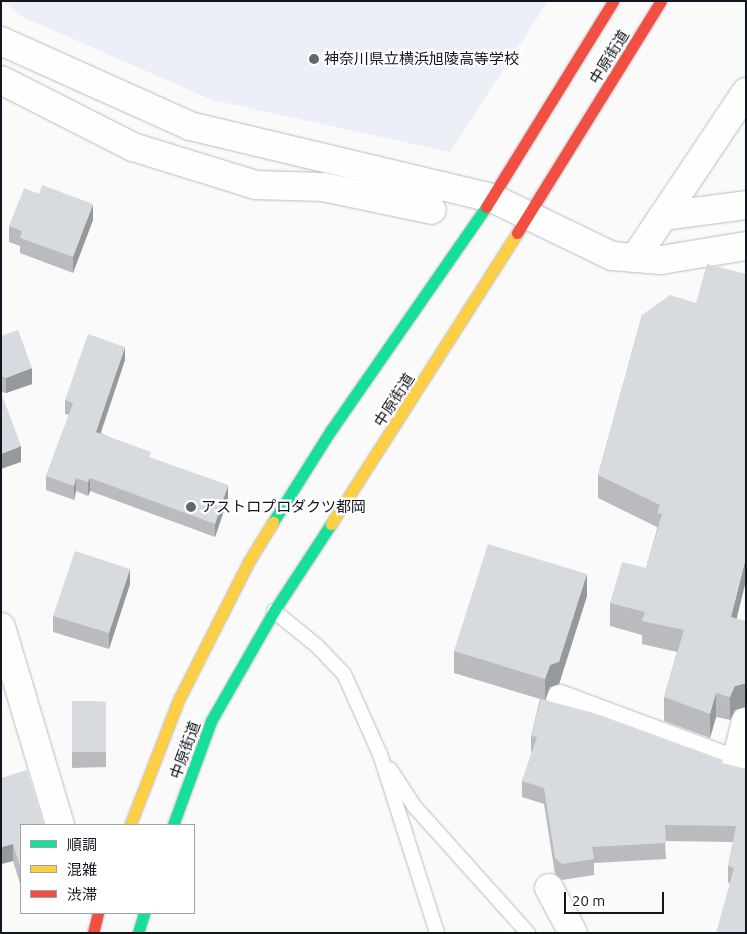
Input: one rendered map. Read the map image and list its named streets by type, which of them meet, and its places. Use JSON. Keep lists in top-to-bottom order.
{
  "streets": {
    "main road": ["中原街道"]
  },
  "places": ["神奈川県立横浜旭陵高等学校", "アストロプロダクツ都岡"],
  "legend": ["順調", "混雑", "渋滞"],
  "scale_bar": "20 m"
}
